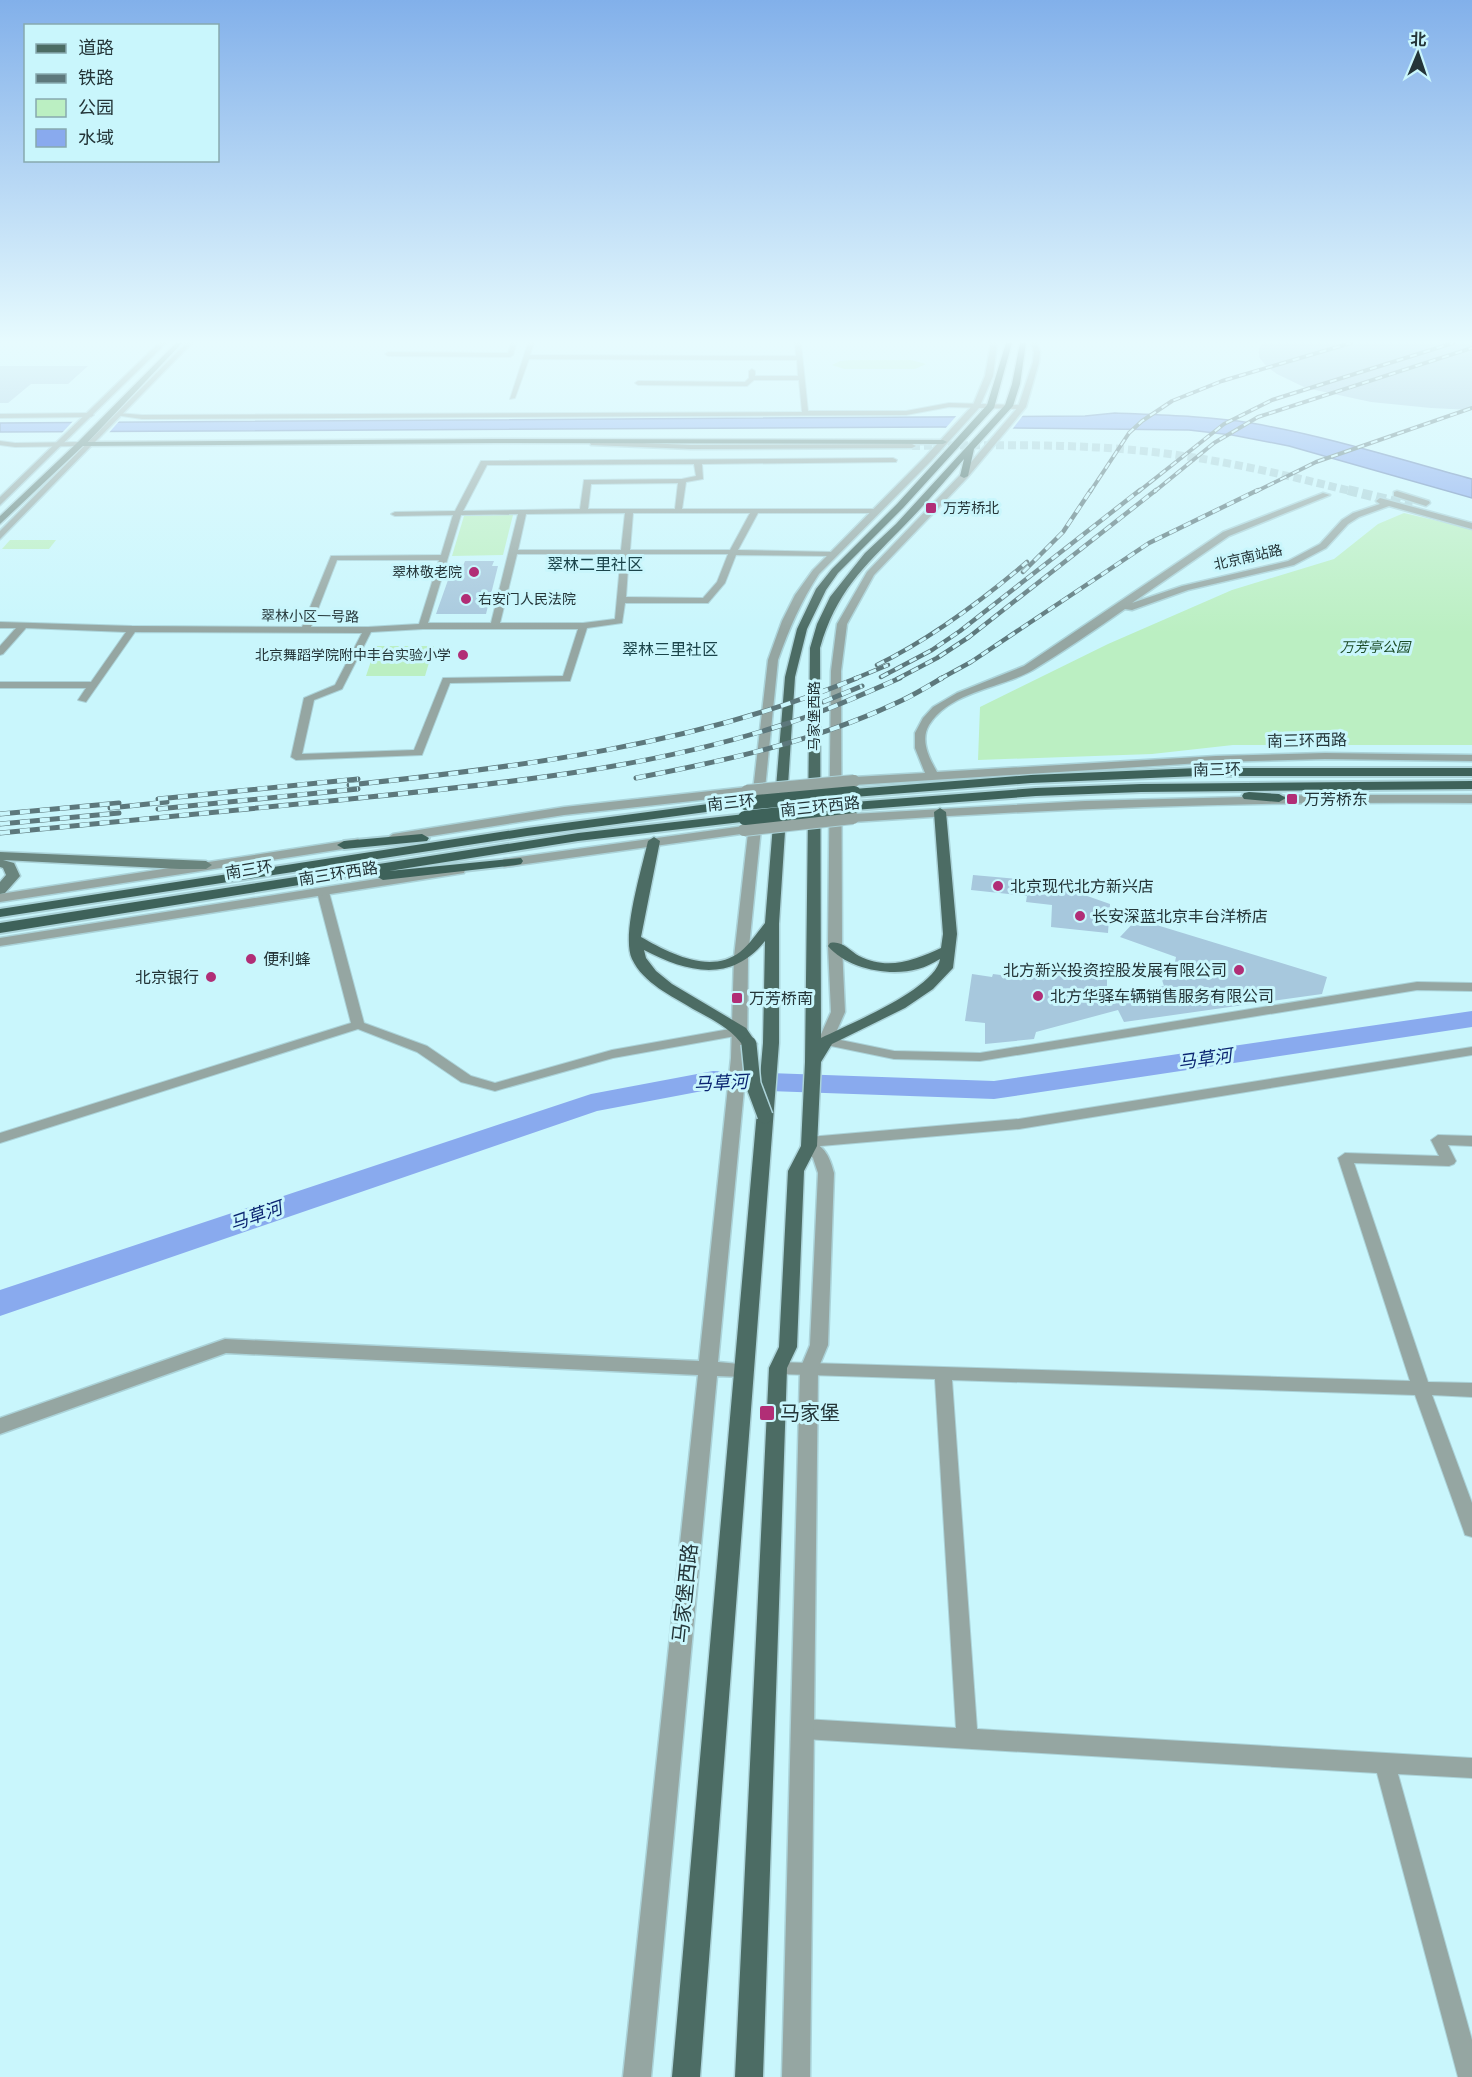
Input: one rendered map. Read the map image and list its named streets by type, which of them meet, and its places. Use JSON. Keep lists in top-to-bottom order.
{
  "streets": {
    "highway": ["南三环"],
    "main road": ["马家堡西路"],
    "street": ["北京南站路", "翠林小区一号路", "南三环西路"]
  },
  "crossings": [
    ["北京南站路", "南三环西路"],
    ["南三环西路", "南三环"]
  ],
  "districts": ["翠林二里社区", "翠林三里社区"],
  "water": ["马草河"],
  "parks": ["万芳亭公园"],
  "places": {
    "transit": [
      "万芳桥北",
      "万芳桥东",
      "万芳桥南",
      "马家堡"
    ],
    "other": [
      "翠林敬老院",
      "右安门人民法院",
      "北京舞蹈学院附中丰台实验小学",
      "北京现代北方新兴店",
      "长安深蓝北京丰台洋桥店",
      "便利蜂",
      "北方新兴投资控股发展有限公司",
      "北京银行",
      "北方华驿车辆销售服务有限公司"
    ]
  },
  "legend": [
    "道路",
    "铁路",
    "公园",
    "水域"
  ],
  "north": "top"
}
